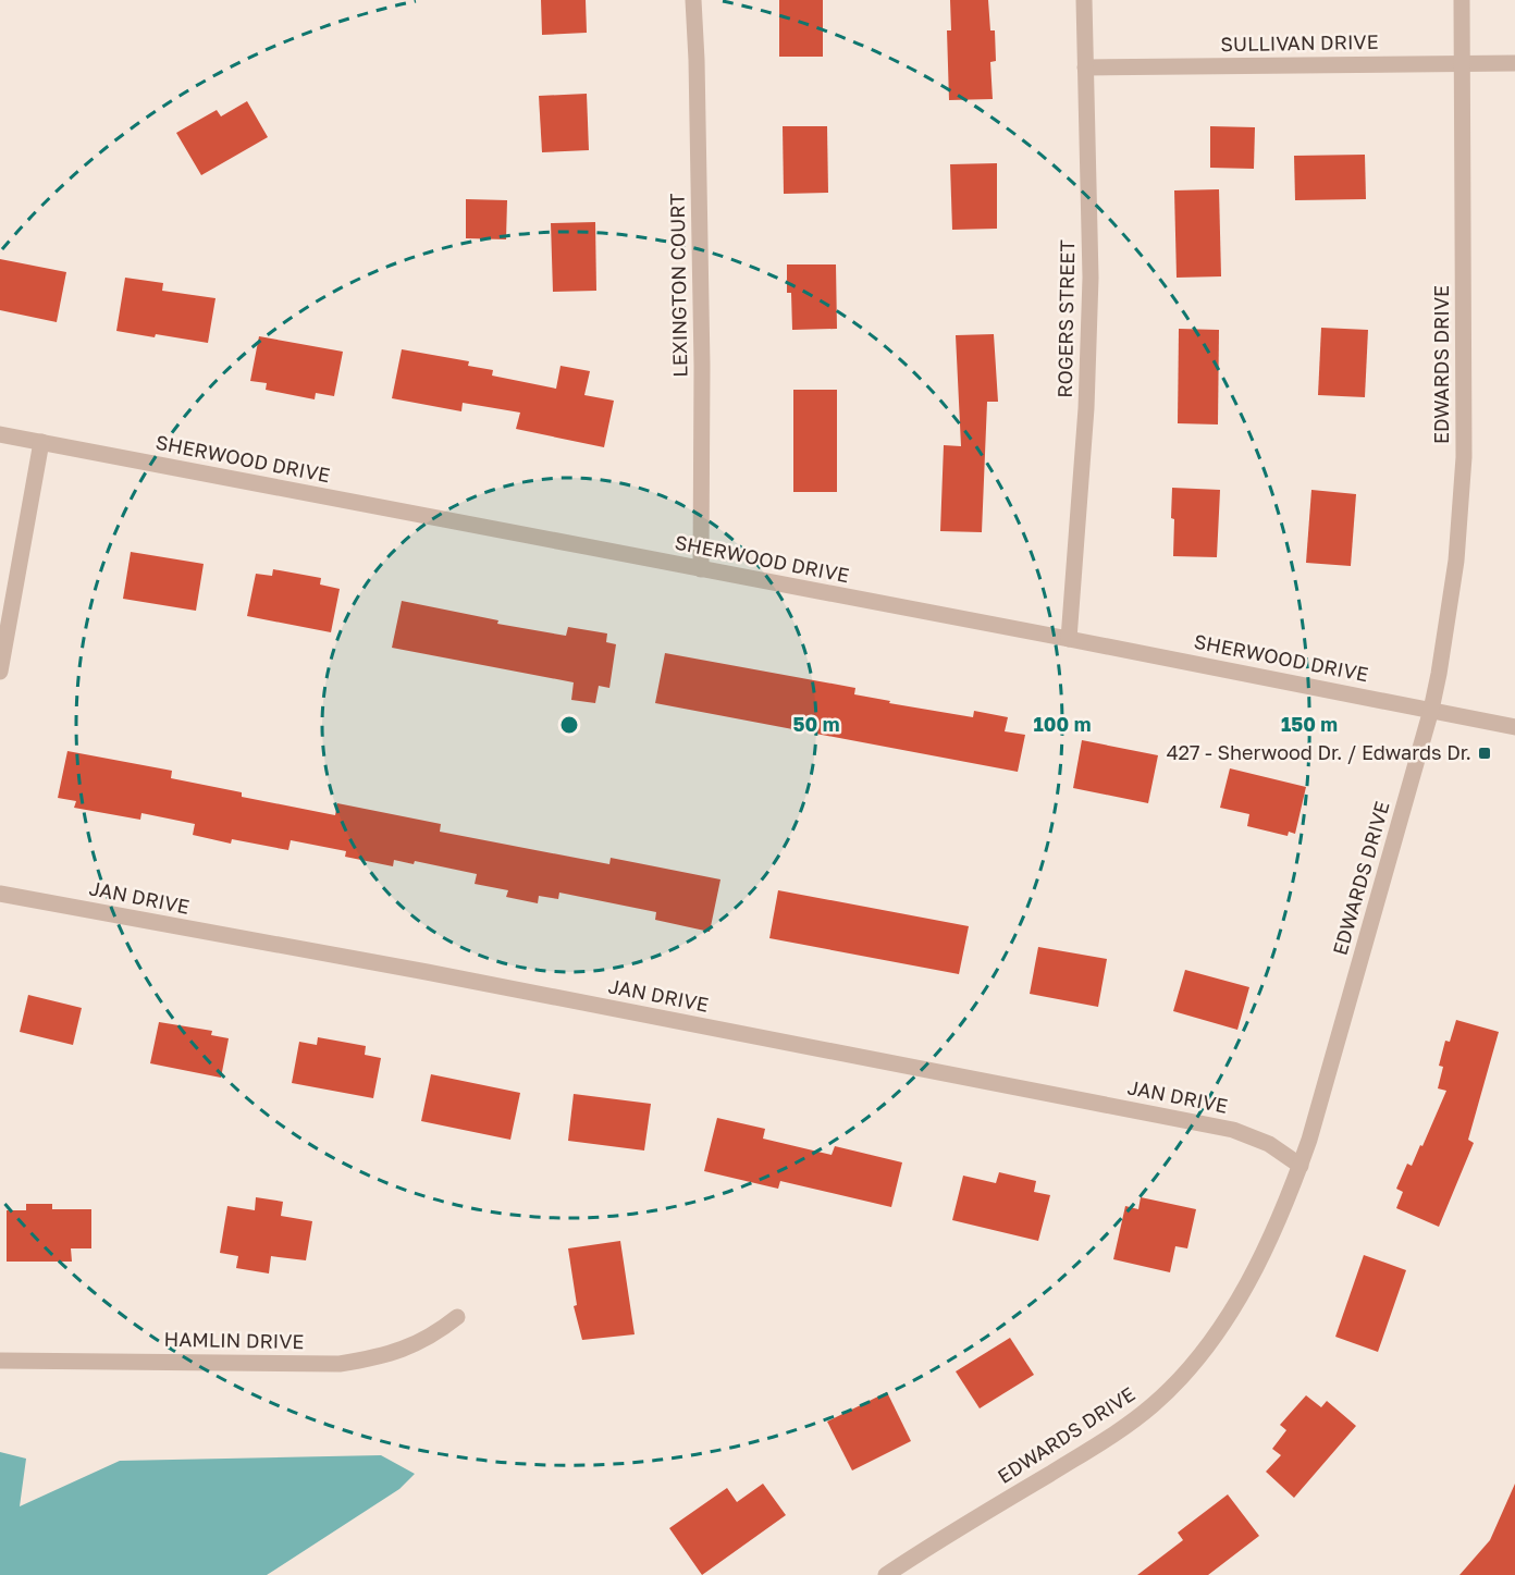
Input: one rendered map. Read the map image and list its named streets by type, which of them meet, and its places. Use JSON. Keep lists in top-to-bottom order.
{
  "streets": {
    "street": [
      "SULLIVAN DRIVE",
      "LEXINGTON COURT",
      "ROGERS STREET",
      "EDWARDS DRIVE",
      "SHERWOOD DRIVE",
      "JAN DRIVE",
      "HAMLIN DRIVE"
    ]
  },
  "crossings": [
    ["SULLIVAN DRIVE", "ROGERS STREET"],
    ["SULLIVAN DRIVE", "EDWARDS DRIVE"],
    ["LEXINGTON COURT", "SHERWOOD DRIVE"],
    ["ROGERS STREET", "SHERWOOD DRIVE"],
    ["EDWARDS DRIVE", "SHERWOOD DRIVE"],
    ["EDWARDS DRIVE", "JAN DRIVE"]
  ],
  "places": {
    "transit": ["427 - Sherwood Dr. / Edwards Dr."]
  },
  "rings": ["50 m", "100 m", "150 m"]
}
